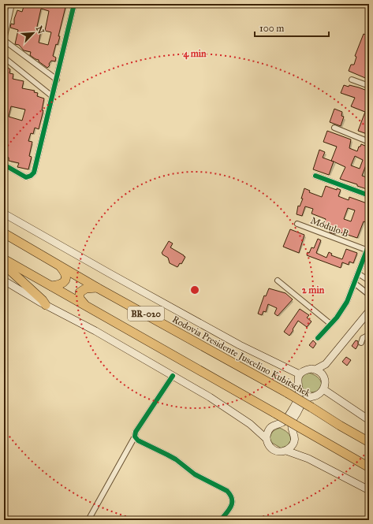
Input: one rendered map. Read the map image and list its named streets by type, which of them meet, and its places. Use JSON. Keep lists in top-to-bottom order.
{
  "streets": {
    "highway": ["BR-020", "Rodovia Presidente Juscelino Kubitschek"],
    "street": ["Módulo B"]
  },
  "scale_bar": "100 m",
  "north": "top right",
  "rings": ["4 min", "2 min"]
}
